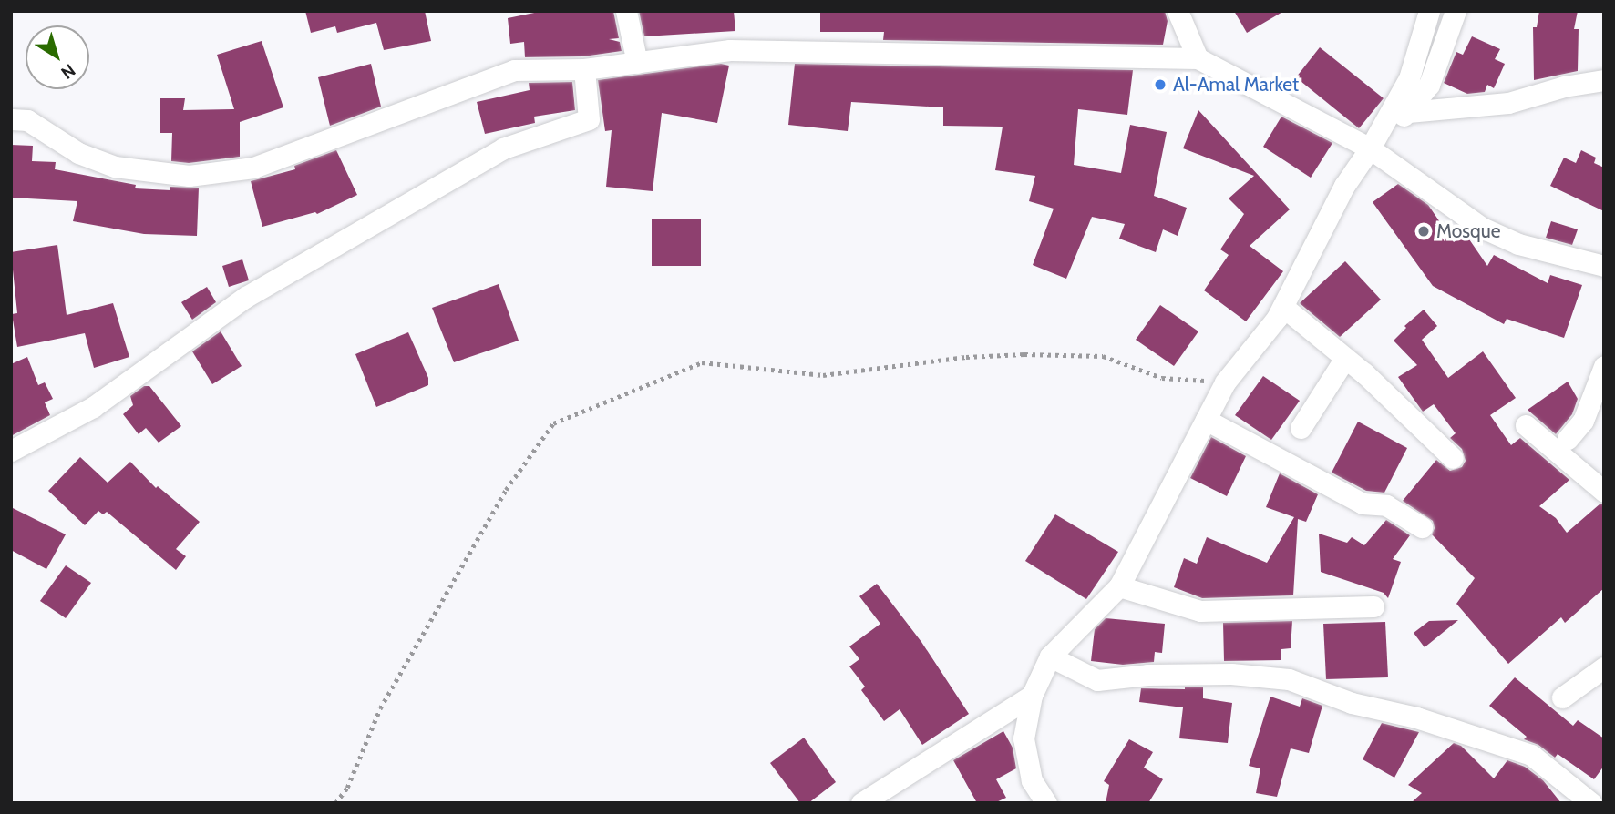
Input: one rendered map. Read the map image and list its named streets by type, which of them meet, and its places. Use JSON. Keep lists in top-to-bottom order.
{
  "places": ["Al-Amal Market", "Mosque"],
  "north": "bottom right"
}
